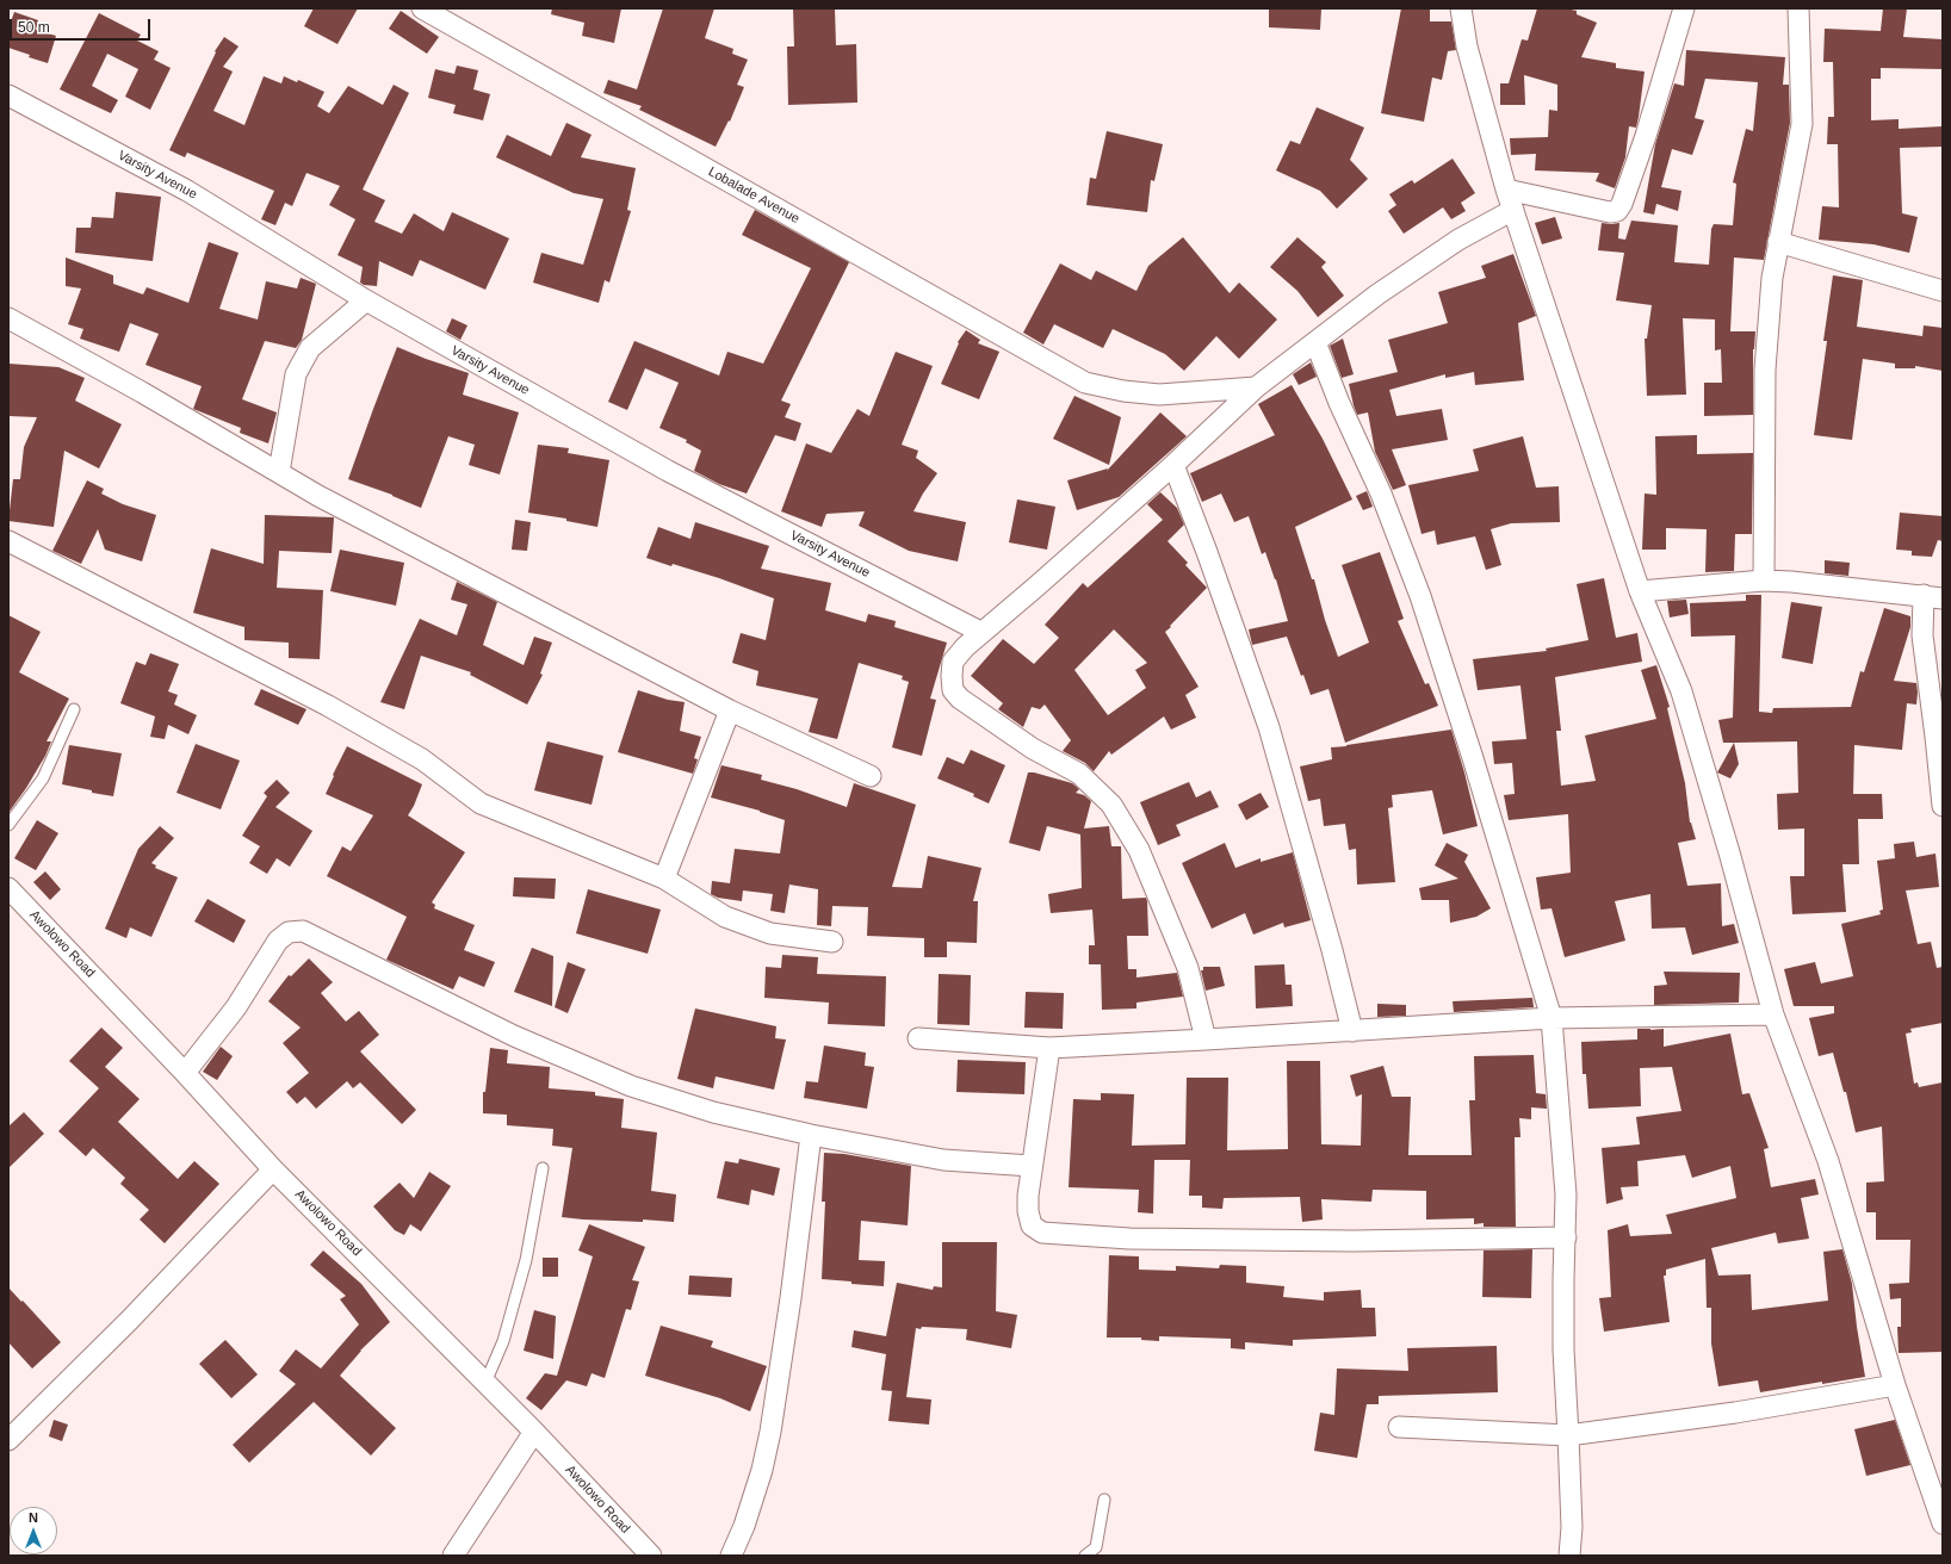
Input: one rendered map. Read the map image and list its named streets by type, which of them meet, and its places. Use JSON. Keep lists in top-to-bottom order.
{
  "streets": {
    "street": ["Varsity Avenue", "Lobalade Avenue", "Awolowo Road"]
  },
  "scale_bar": "50 m",
  "north": "top"
}
